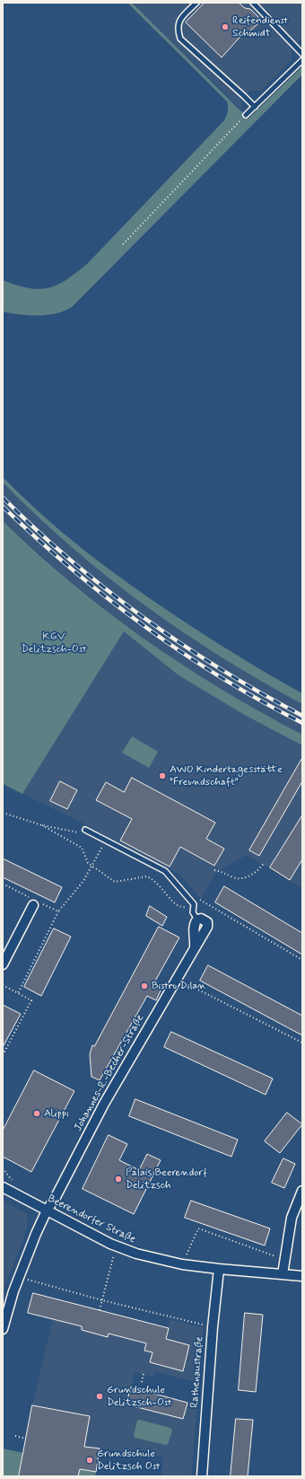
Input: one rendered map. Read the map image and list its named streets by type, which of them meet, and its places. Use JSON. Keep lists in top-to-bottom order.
{
  "streets": {
    "street": ["Johannes-R.-Becher-Straße", "Beerendorfer Straße", "Rathenaustraße"]
  },
  "crossings": [
    ["Johannes-R.-Becher-Straße", "Beerendorfer Straße"],
    ["Beerendorfer Straße", "Rathenaustraße"]
  ],
  "parks": ["KGV Delitzsch-Ost"],
  "places": [
    "Reifendienst Schmidt",
    "AWO Kindertagesstätte \"Freundschaft\"",
    "Bistro Dilan",
    "Alippi",
    "Palais Beerendorf Delitzsch",
    "Grundschule Delitzsch-Ost",
    "Grundschule Delitzsch Ost"
  ]
}
